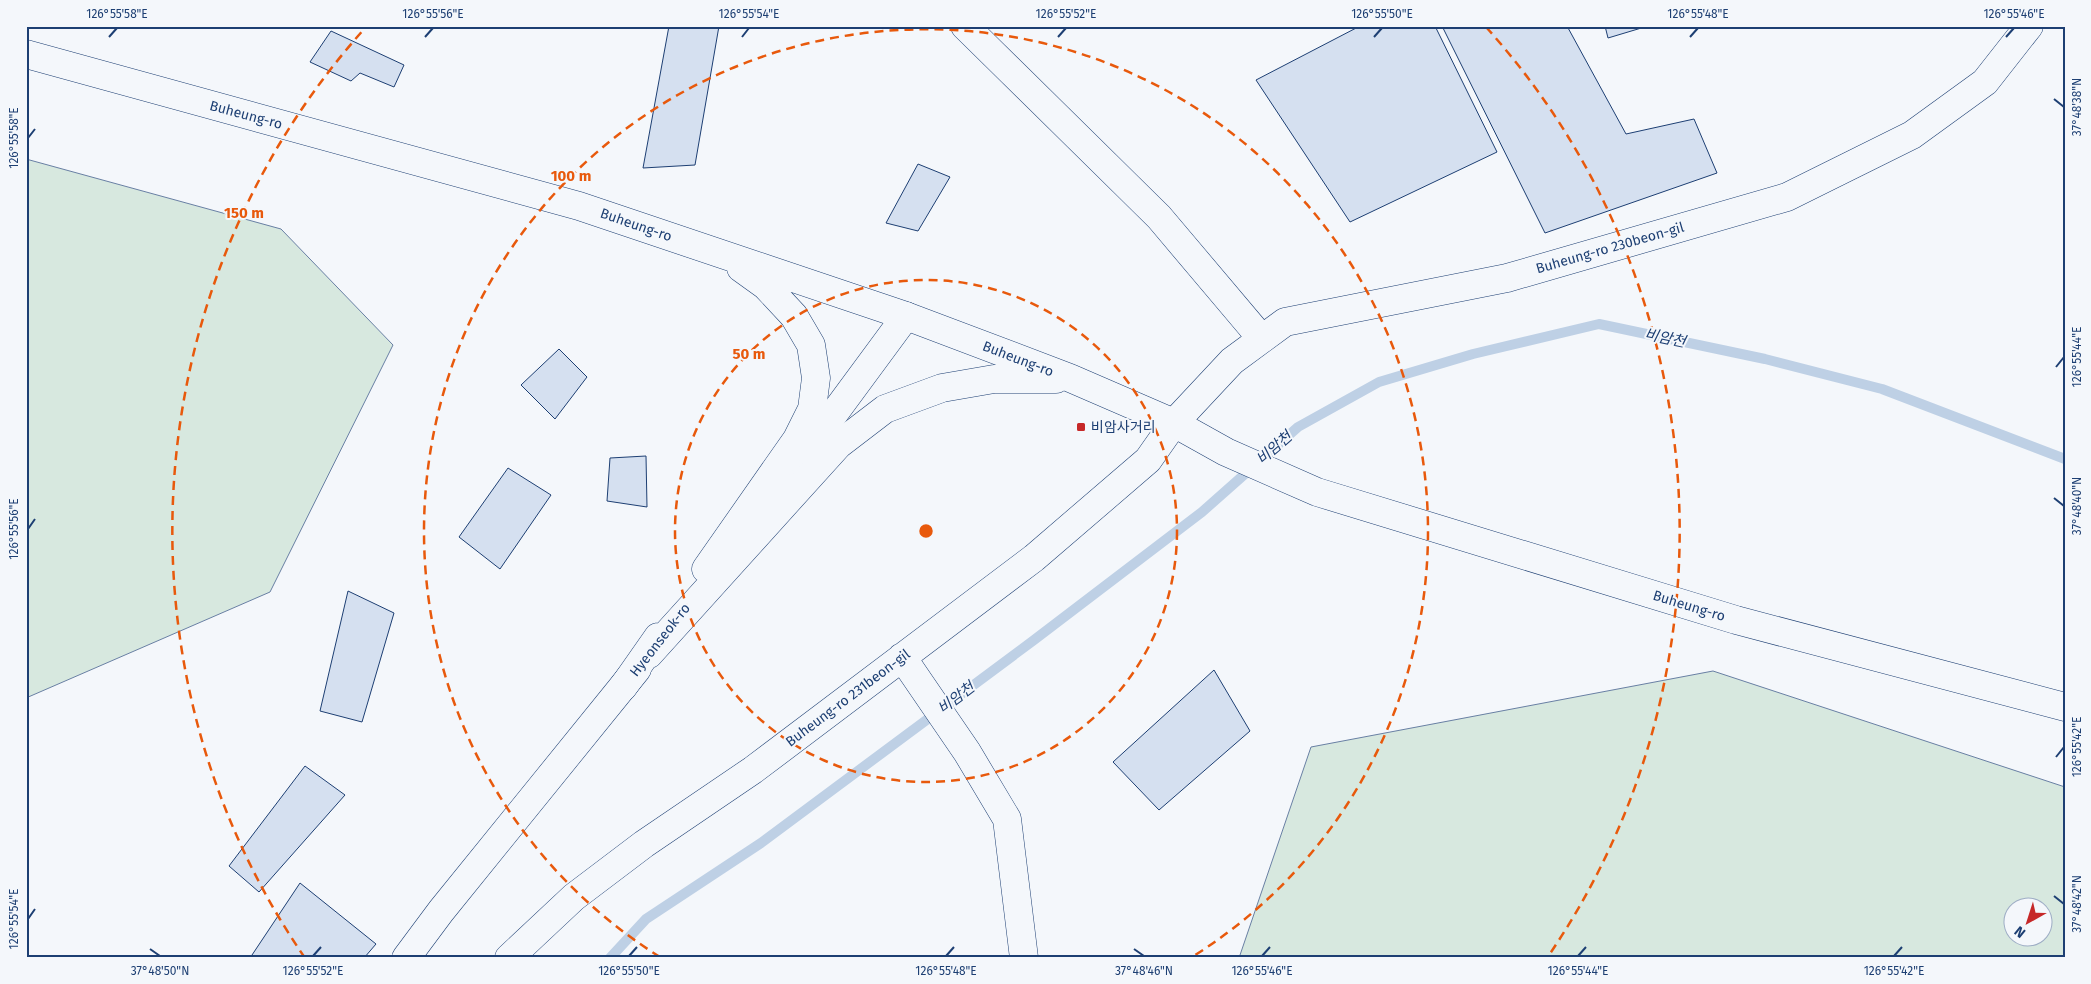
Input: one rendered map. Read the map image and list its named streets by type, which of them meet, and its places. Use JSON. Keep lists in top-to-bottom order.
{
  "streets": {
    "street": [
      "Buheung-ro",
      "Buheung-ro 230beon-gil",
      "Hyeonseok-ro",
      "Buheung-ro 231beon-gil"
    ]
  },
  "crossings": [
    ["Buheung-ro", "Buheung-ro 230beon-gil"],
    ["Buheung-ro", "Hyeonseok-ro"],
    ["Buheung-ro", "Buheung-ro 231beon-gil"],
    ["Buheung-ro 230beon-gil", "Buheung-ro 231beon-gil"]
  ],
  "water": ["비암천"],
  "places": {
    "transit": ["비암사거리"]
  },
  "north": "bottom left",
  "coordinates": [
    "126°55'58\"E",
    "126°55'56\"E",
    "126°55'54\"E",
    "126°55'52\"E",
    "126°55'50\"E",
    "126°55'48\"E",
    "126°55'46\"E",
    "37°48'38\"N",
    "126°55'44\"E",
    "37°48'40\"N",
    "126°55'42\"E",
    "37°48'42\"N",
    "37°48'50\"N",
    "37°48'46\"N"
  ],
  "rings": ["100 m", "150 m", "50 m"]
}
